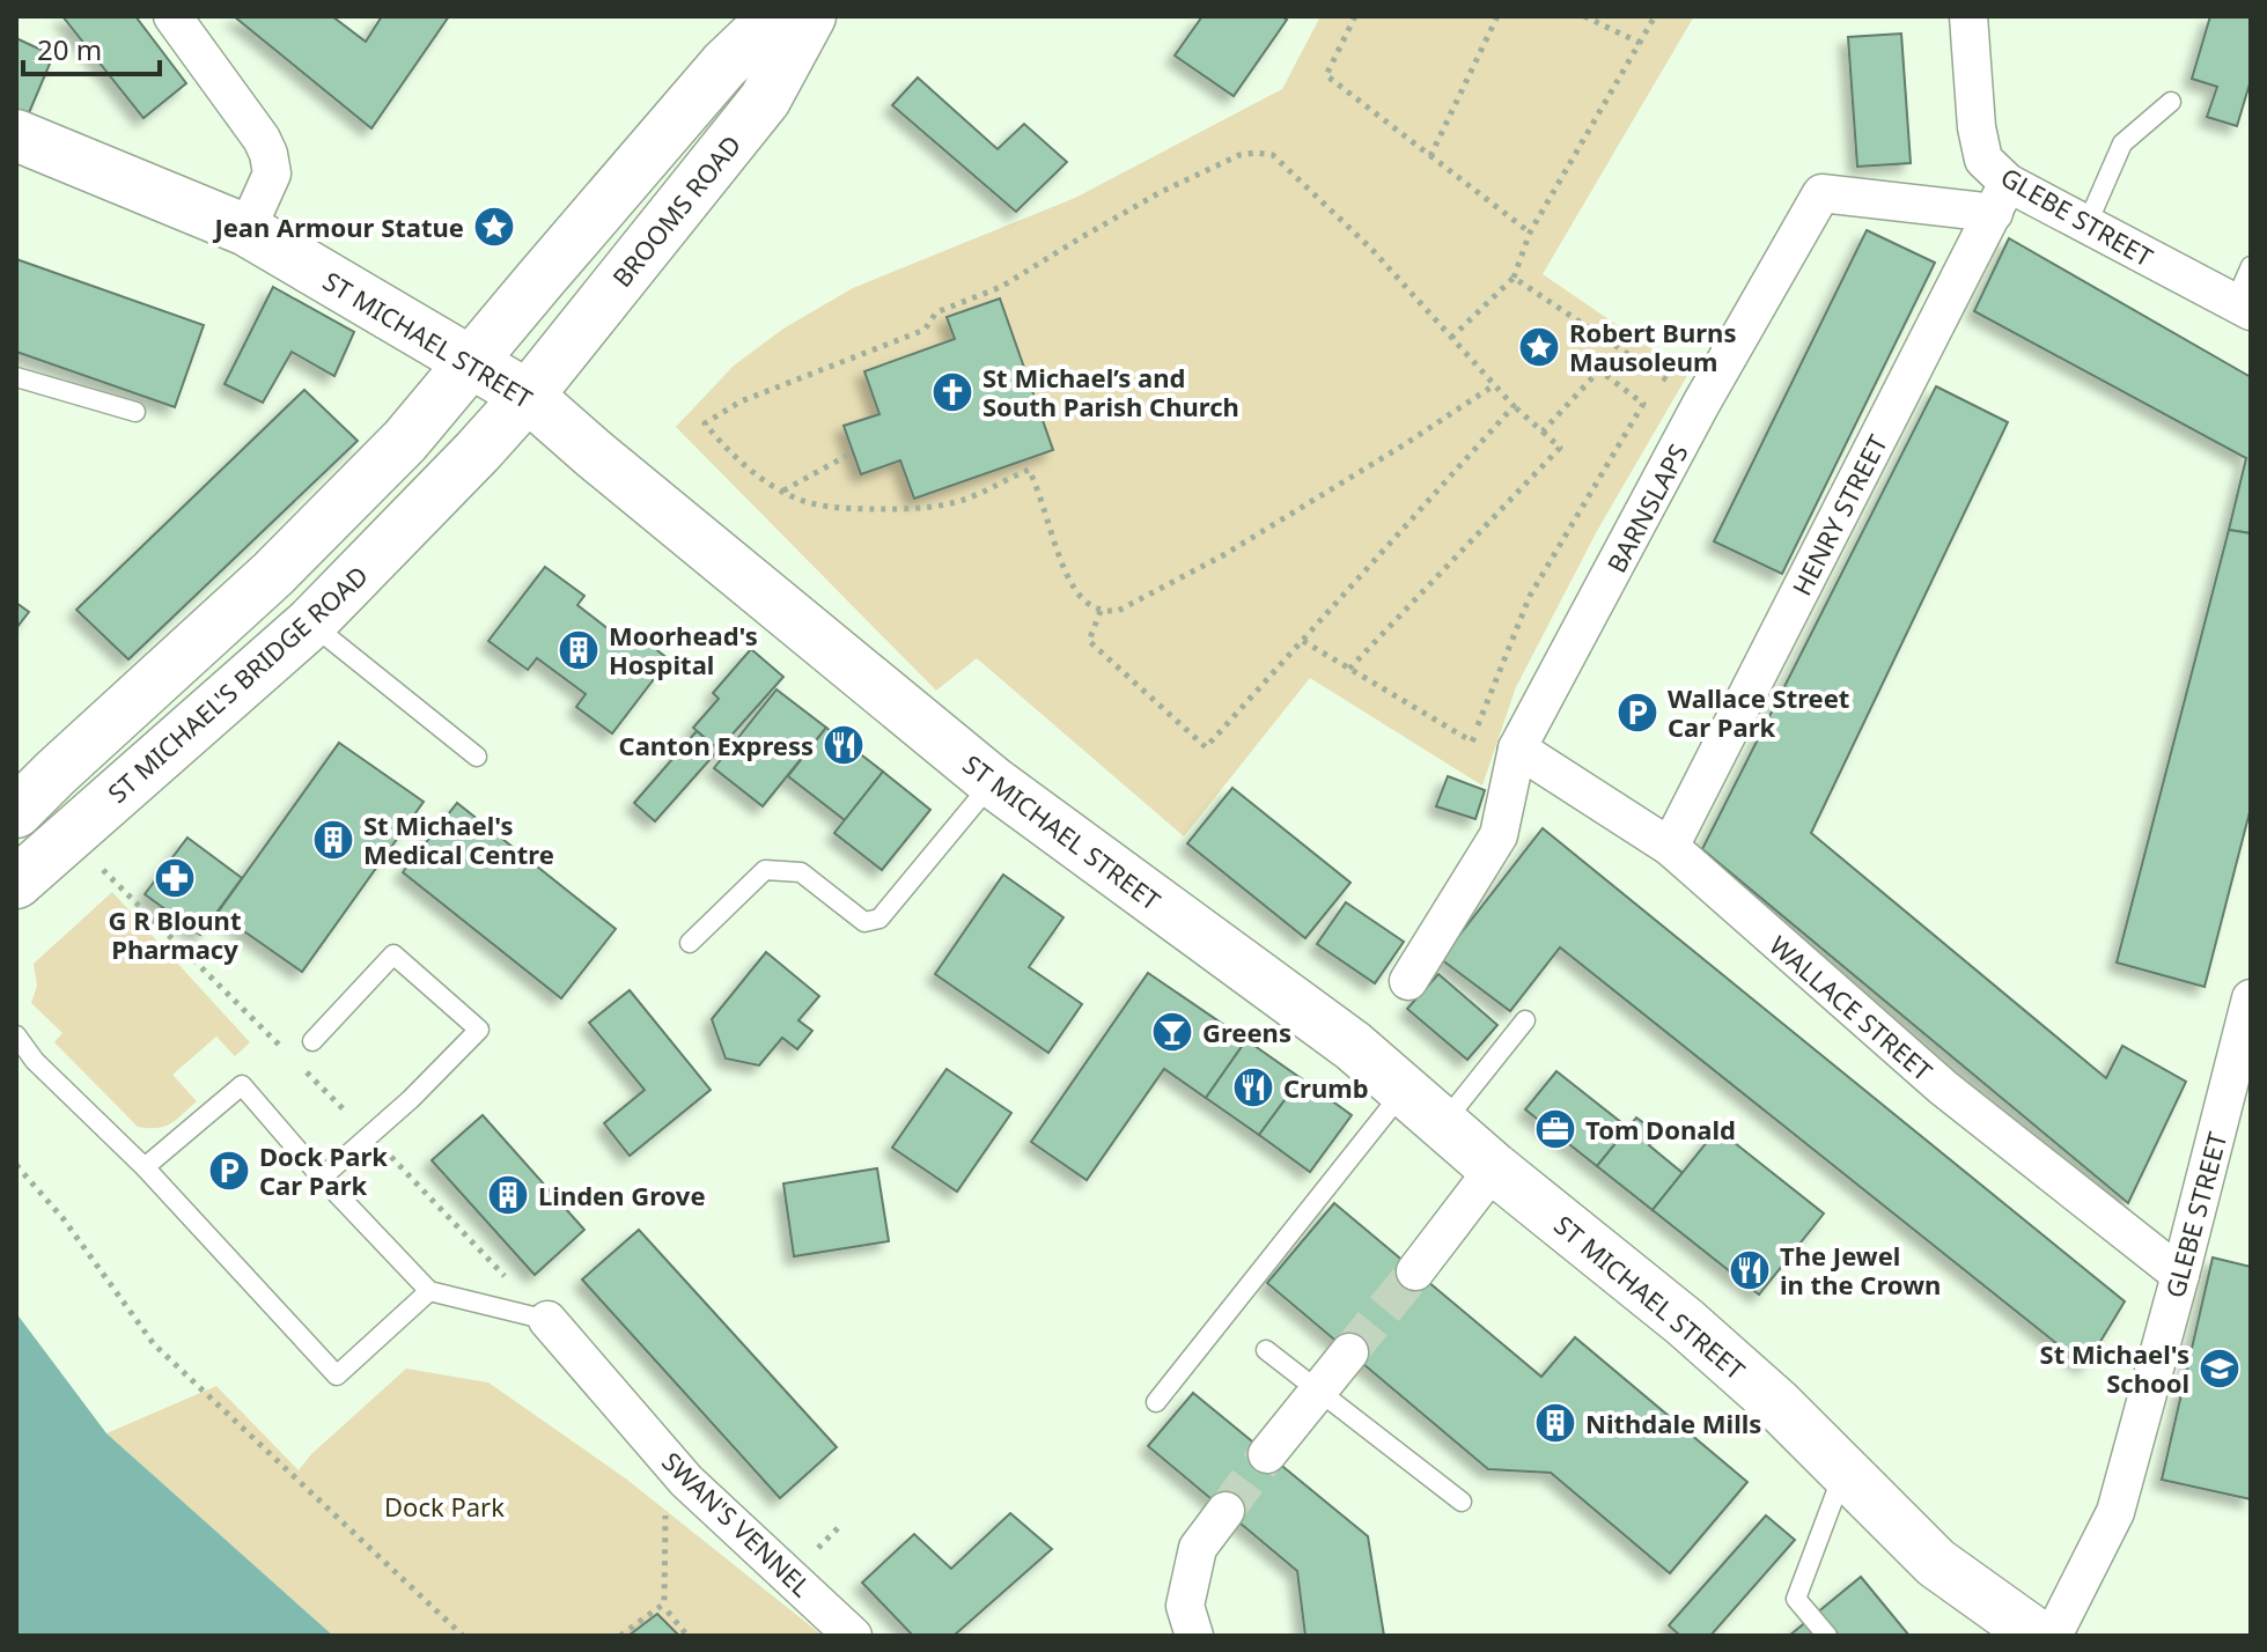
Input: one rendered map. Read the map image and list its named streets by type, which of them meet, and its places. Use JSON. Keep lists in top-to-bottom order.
{
  "streets": {
    "main road": ["BROOMS ROAD", "ST MICHAEL STREET", "ST MICHAEL'S BRIDGE ROAD"],
    "street": [
      "GLEBE STREET",
      "BARNSLAPS",
      "HENRY STREET",
      "WALLACE STREET",
      "SWAN'S VENNEL"
    ]
  },
  "crossings": [
    ["BROOMS ROAD", "ST MICHAEL STREET"],
    ["BROOMS ROAD", "ST MICHAEL'S BRIDGE ROAD"],
    ["GLEBE STREET", "BARNSLAPS"],
    ["GLEBE STREET", "HENRY STREET"],
    ["GLEBE STREET", "WALLACE STREET"],
    ["ST MICHAEL STREET", "ST MICHAEL'S BRIDGE ROAD"],
    ["BARNSLAPS", "HENRY STREET"],
    ["BARNSLAPS", "WALLACE STREET"],
    ["HENRY STREET", "WALLACE STREET"]
  ],
  "parks": ["Dock Park"],
  "places": {
    "place": ["Jean Armour Statue", "Robert Burns Mausoleum"],
    "church": ["St Michael’s and South Parish Church"],
    "building": [
      "Moorhead's Hospital",
      "St Michael's Medical Centre",
      "Linden Grove",
      "Nithdale Mills"
    ],
    "parking": ["Wallace Street Car Park", "Dock Park Car Park"],
    "restaurant": ["Canton Express", "Crumb", "The Jewel in the Crown"],
    "pharmacy": ["G R Blount Pharmacy"],
    "bar": ["Greens"],
    "office": ["Tom Donald"],
    "school or university": ["St Michael's School"]
  },
  "scale_bar": "20 m"
}
